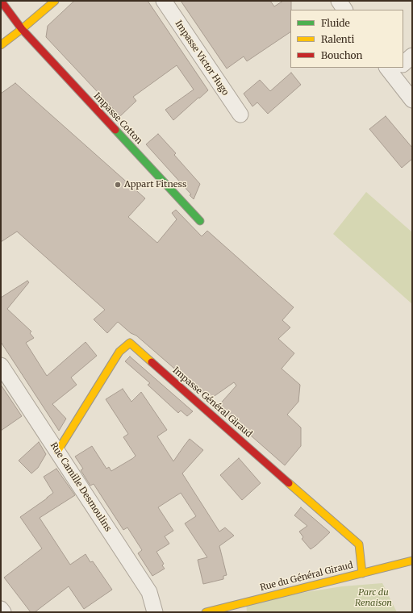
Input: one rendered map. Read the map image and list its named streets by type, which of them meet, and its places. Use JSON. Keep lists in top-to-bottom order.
{
  "streets": {
    "street": [
      "Impasse Victor Hugo",
      "Impasse Cotton",
      "Impasse Général Giraud",
      "Rue Camille Desmoulins",
      "Rue du Général Giraud"
    ]
  },
  "crossings": [
    ["Impasse Général Giraud", "Rue Camille Desmoulins"],
    ["Impasse Général Giraud", "Rue du Général Giraud"]
  ],
  "parks": ["Parc du Renaison"],
  "places": ["Appart Fitness"],
  "legend": ["Fluide", "Ralenti", "Bouchon"]
}
